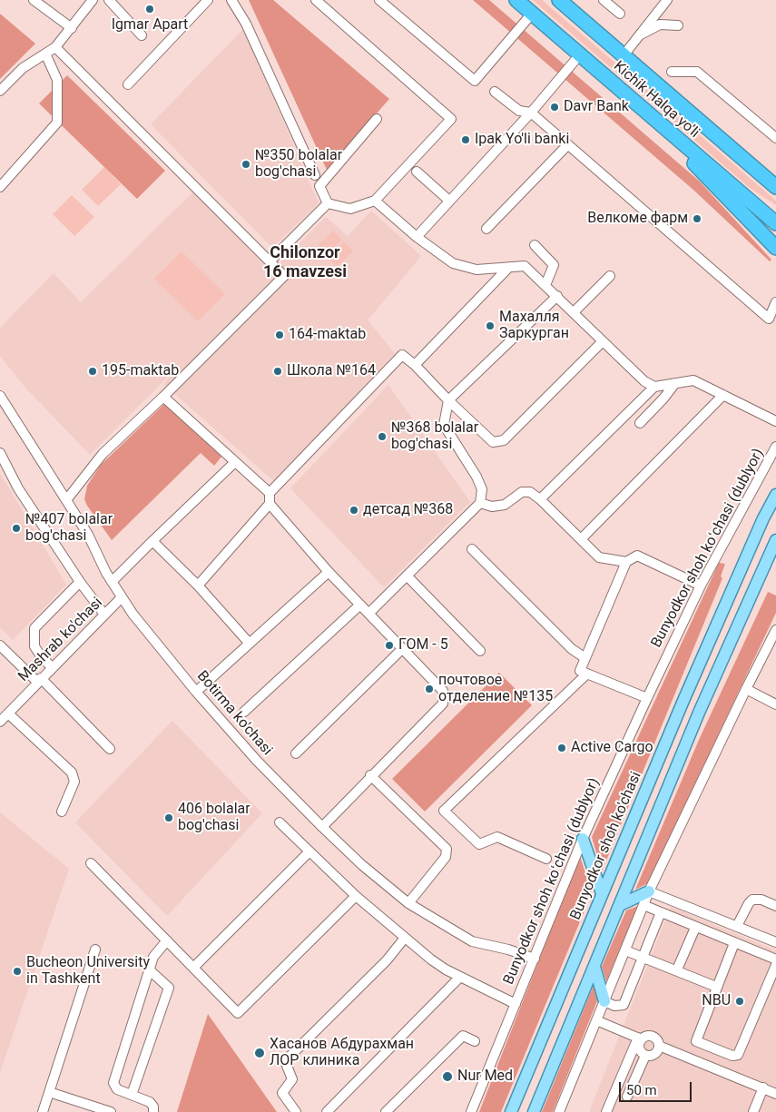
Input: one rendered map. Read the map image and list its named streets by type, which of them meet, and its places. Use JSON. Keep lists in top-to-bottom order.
{
  "streets": {
    "highway": ["Kichik Halqa yo'li"],
    "main road": ["Bunyodkor shoh ko'chasi"],
    "street": ["Bunyodkor shoh koʻchasi (dublyor)", "Mashrab ko'chasi", "Botirma ko'chasi"]
  },
  "crossings": [
    ["Bunyodkor shoh koʻchasi (dublyor)", "Botirma ko'chasi"],
    ["Mashrab ko'chasi", "Botirma ko'chasi"]
  ],
  "districts": ["Chilonzor 16 mavzesi"],
  "places": [
    "Igmar Apart",
    "Davr Bank",
    "Ipak Yo'li banki",
    "№350 bolalar bog'chasi",
    "Велкоме фарм",
    "Махалля Заркурган",
    "164-maktab",
    "195-maktab",
    "Школа №164",
    "№368 bolalar bog'chasi",
    "детсад №368",
    "№407 bolalar bog'chasi",
    "ГОМ - 5",
    "почтовое отделение №135",
    "Active Cargo",
    "406 bolalar bog'chasi",
    "Bucheon University in Tashkent",
    "NBU",
    "Хасанов Абдурахман ЛОР клиника",
    "Nur Med"
  ],
  "scale_bar": "50 m"
}
